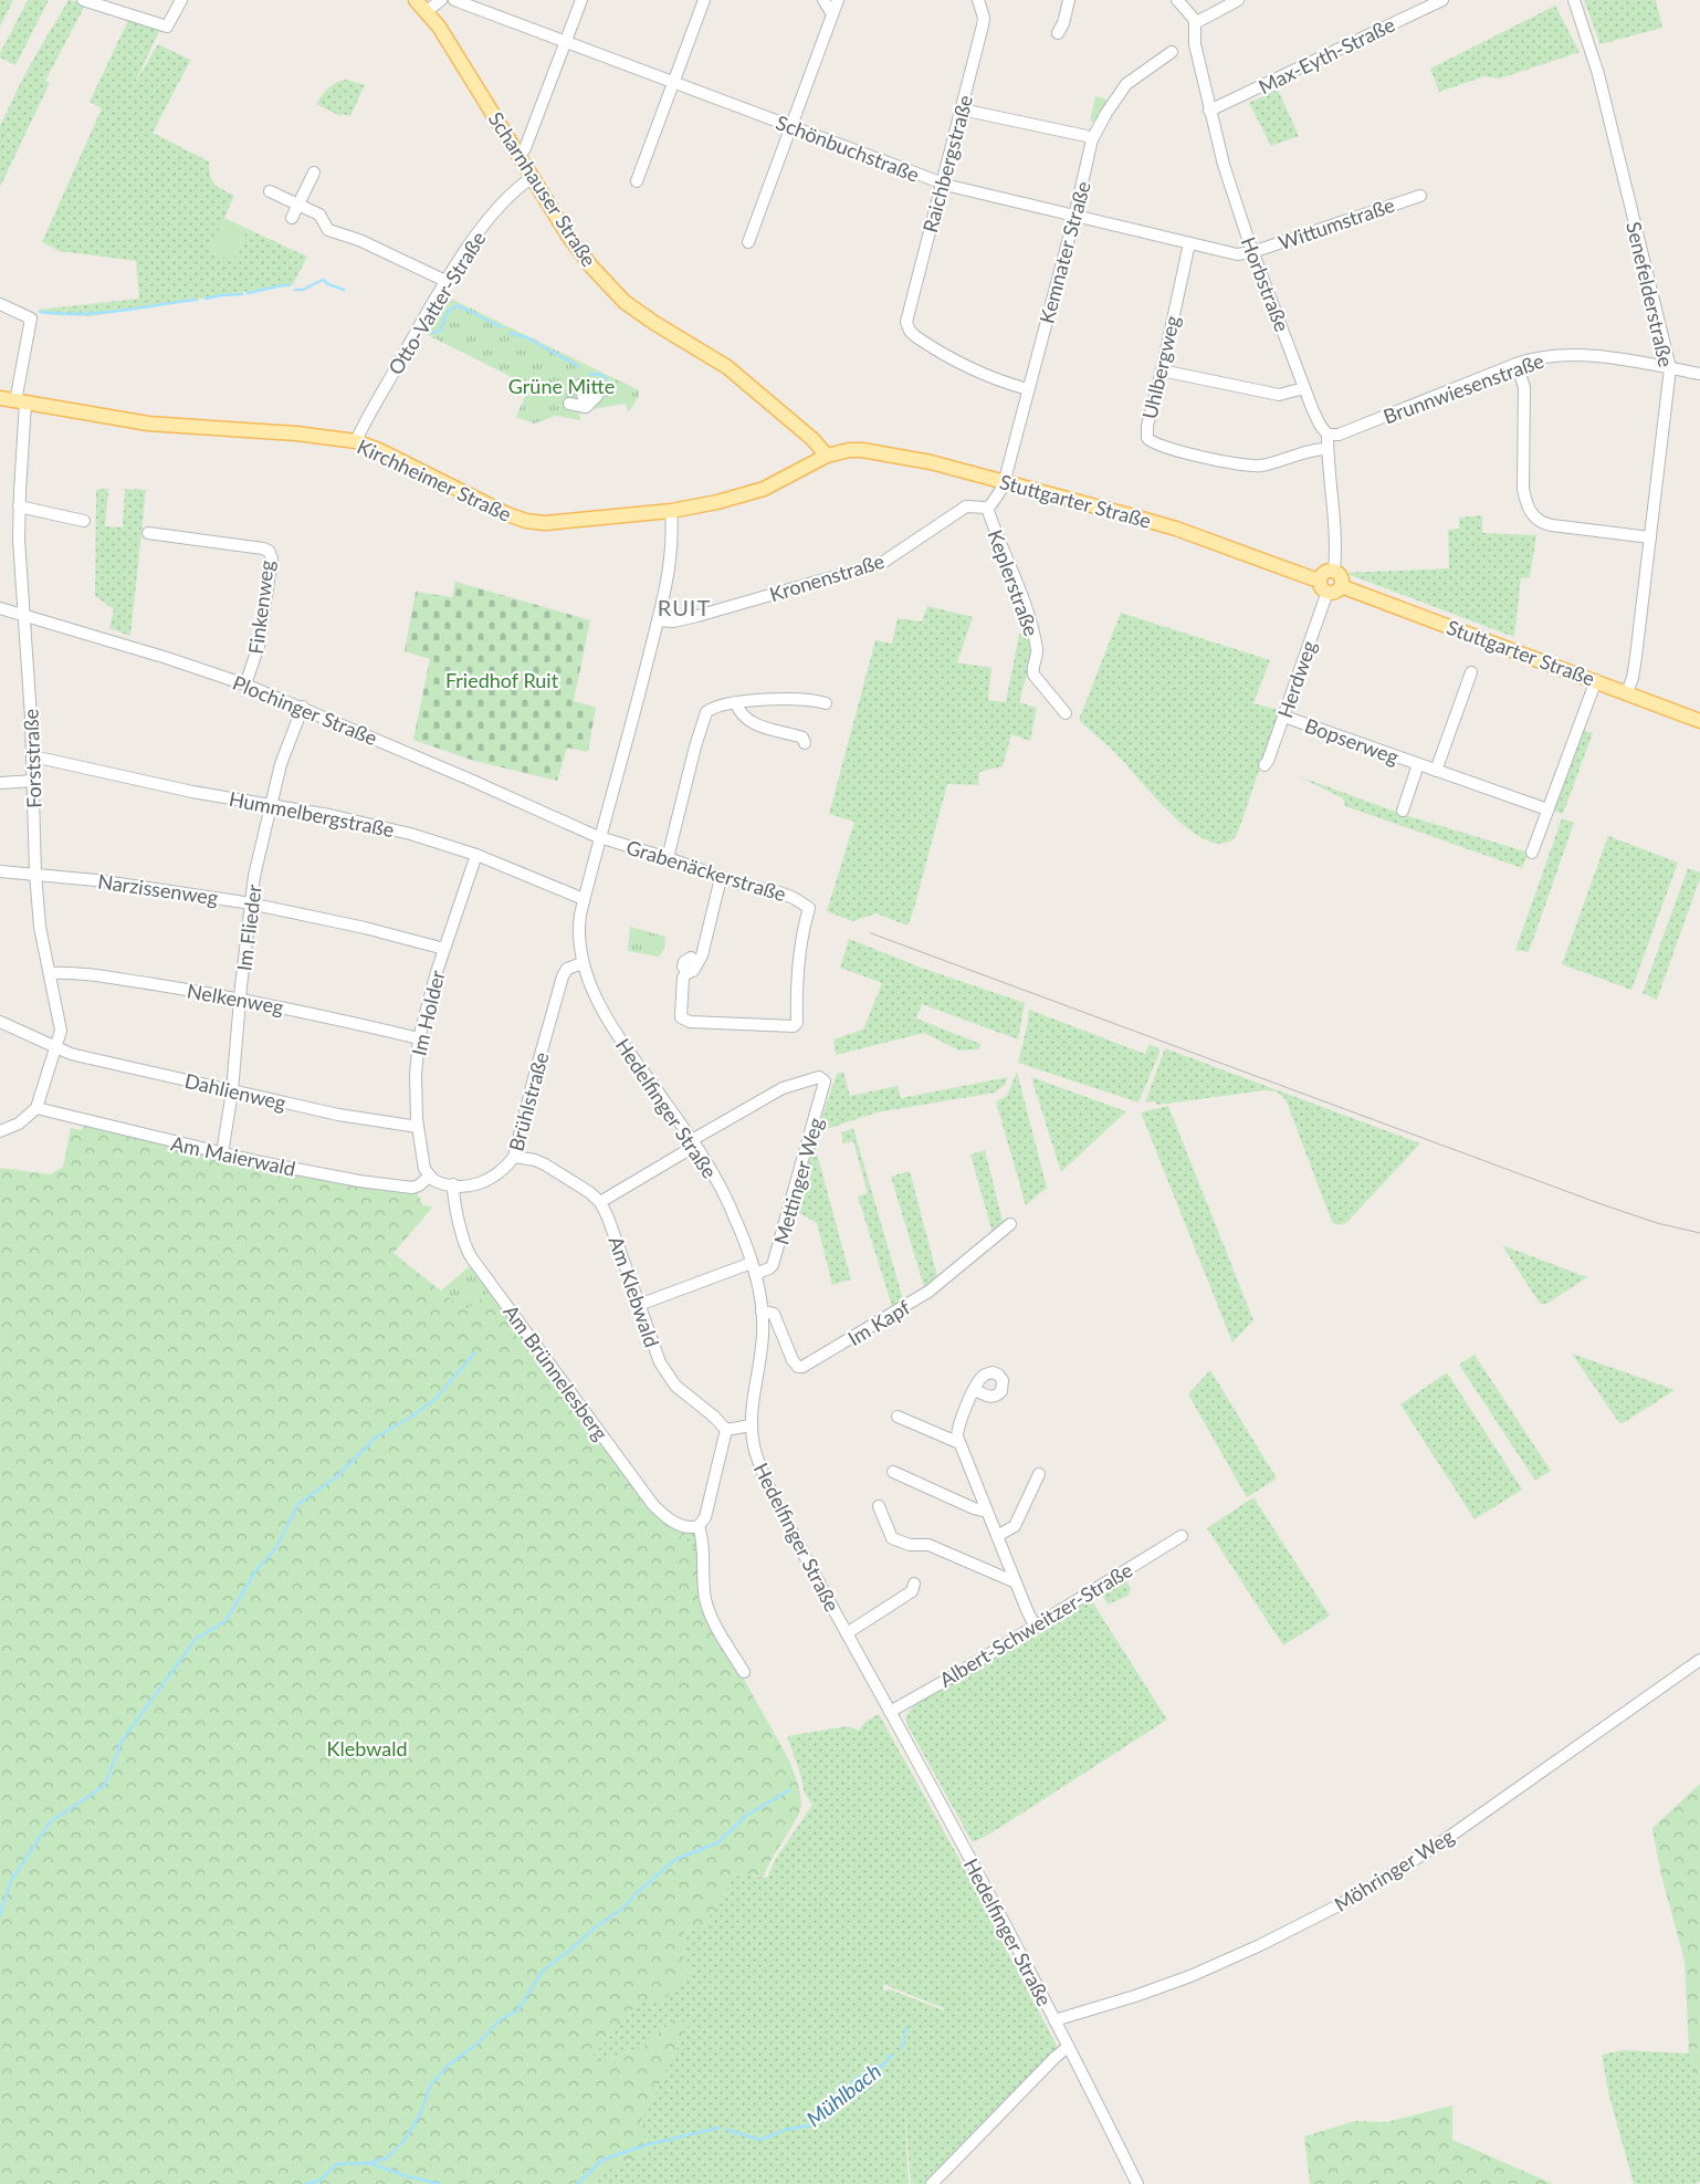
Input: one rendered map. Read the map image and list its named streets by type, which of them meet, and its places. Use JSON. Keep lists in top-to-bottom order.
{
  "streets": {
    "main road": ["Scharnhauser Straße", "Kirchheimer Straße", "Stuttgarter Straße"],
    "street": [
      "Max-Eyth-Straße",
      "Schönbuchstraße",
      "Raichbergstraße",
      "Wittumstraße",
      "Kemnater Straße",
      "Horbstraße",
      "Senefelderstraße",
      "Otto-Vatter-Straße",
      "Uhlbergweg",
      "Brunnwiesenstraße",
      "Kronenstraße",
      "Keplerstraße",
      "Finkenweg",
      "Herdweg",
      "Plochinger Straße",
      "Bopserweg",
      "Forststraße",
      "Hummelbergstraße",
      "Grabenäckerstraße",
      "Narzissenweg",
      "Im Flieder",
      "Nelkenweg",
      "Im Holder",
      "Dahlienweg",
      "Brühlstraße",
      "Hedelfinger Straße",
      "Am Maierwald",
      "Mettinger Weg",
      "Am Klebwald",
      "Im Kapf",
      "Am Brünnelesberg",
      "Albert-Schweitzer-Straße",
      "Möhringer Weg"
    ]
  },
  "crossings": [
    ["Max-Eyth-Straße", "Horbstraße"],
    ["Schönbuchstraße", "Raichbergstraße"],
    ["Schönbuchstraße", "Wittumstraße"],
    ["Schönbuchstraße", "Kemnater Straße"],
    ["Schönbuchstraße", "Horbstraße"],
    ["Schönbuchstraße", "Uhlbergweg"],
    ["Raichbergstraße", "Kemnater Straße"],
    ["Scharnhauser Straße", "Otto-Vatter-Straße"],
    ["Scharnhauser Straße", "Kirchheimer Straße"],
    ["Scharnhauser Straße", "Stuttgarter Straße"],
    ["Wittumstraße", "Horbstraße"],
    ["Kemnater Straße", "Stuttgarter Straße"],
    ["Horbstraße", "Brunnwiesenstraße"],
    ["Senefelderstraße", "Brunnwiesenstraße"],
    ["Senefelderstraße", "Stuttgarter Straße"],
    ["Otto-Vatter-Straße", "Kirchheimer Straße"],
    ["Kirchheimer Straße", "Stuttgarter Straße"],
    ["Kirchheimer Straße", "Forststraße"],
    ["Kirchheimer Straße", "Hedelfinger Straße"],
    ["Stuttgarter Straße", "Herdweg"],
    ["Kronenstraße", "Keplerstraße"],
    ["Kronenstraße", "Hedelfinger Straße"],
    ["Finkenweg", "Plochinger Straße"],
    ["Herdweg", "Bopserweg"],
    ["Plochinger Straße", "Forststraße"],
    ["Plochinger Straße", "Grabenäckerstraße"],
    ["Plochinger Straße", "Im Flieder"],
    ["Plochinger Straße", "Hedelfinger Straße"],
    ["Forststraße", "Hummelbergstraße"],
    ["Forststraße", "Narzissenweg"],
    ["Forststraße", "Nelkenweg"],
    ["Forststraße", "Dahlienweg"],
    ["Forststraße", "Am Maierwald"],
    ["Hummelbergstraße", "Im Flieder"],
    ["Hummelbergstraße", "Im Holder"],
    ["Hummelbergstraße", "Hedelfinger Straße"],
    ["Grabenäckerstraße", "Hedelfinger Straße"],
    ["Narzissenweg", "Im Flieder"],
    ["Narzissenweg", "Im Holder"],
    ["Im Flieder", "Nelkenweg"],
    ["Im Flieder", "Dahlienweg"],
    ["Im Flieder", "Am Maierwald"],
    ["Nelkenweg", "Im Holder"],
    ["Im Holder", "Dahlienweg"],
    ["Im Holder", "Brühlstraße"],
    ["Im Holder", "Am Maierwald"],
    ["Brühlstraße", "Hedelfinger Straße"],
    ["Brühlstraße", "Am Maierwald"],
    ["Brühlstraße", "Am Klebwald"],
    ["Brühlstraße", "Am Brünnelesberg"],
    ["Hedelfinger Straße", "Mettinger Weg"],
    ["Hedelfinger Straße", "Im Kapf"],
    ["Hedelfinger Straße", "Albert-Schweitzer-Straße"],
    ["Hedelfinger Straße", "Möhringer Weg"],
    ["Mettinger Weg", "Am Klebwald"]
  ],
  "districts": ["RUIT"],
  "water": ["Mühlbach"],
  "parks": ["Grüne Mitte", "Friedhof Ruit", "Klebwald"]
}
